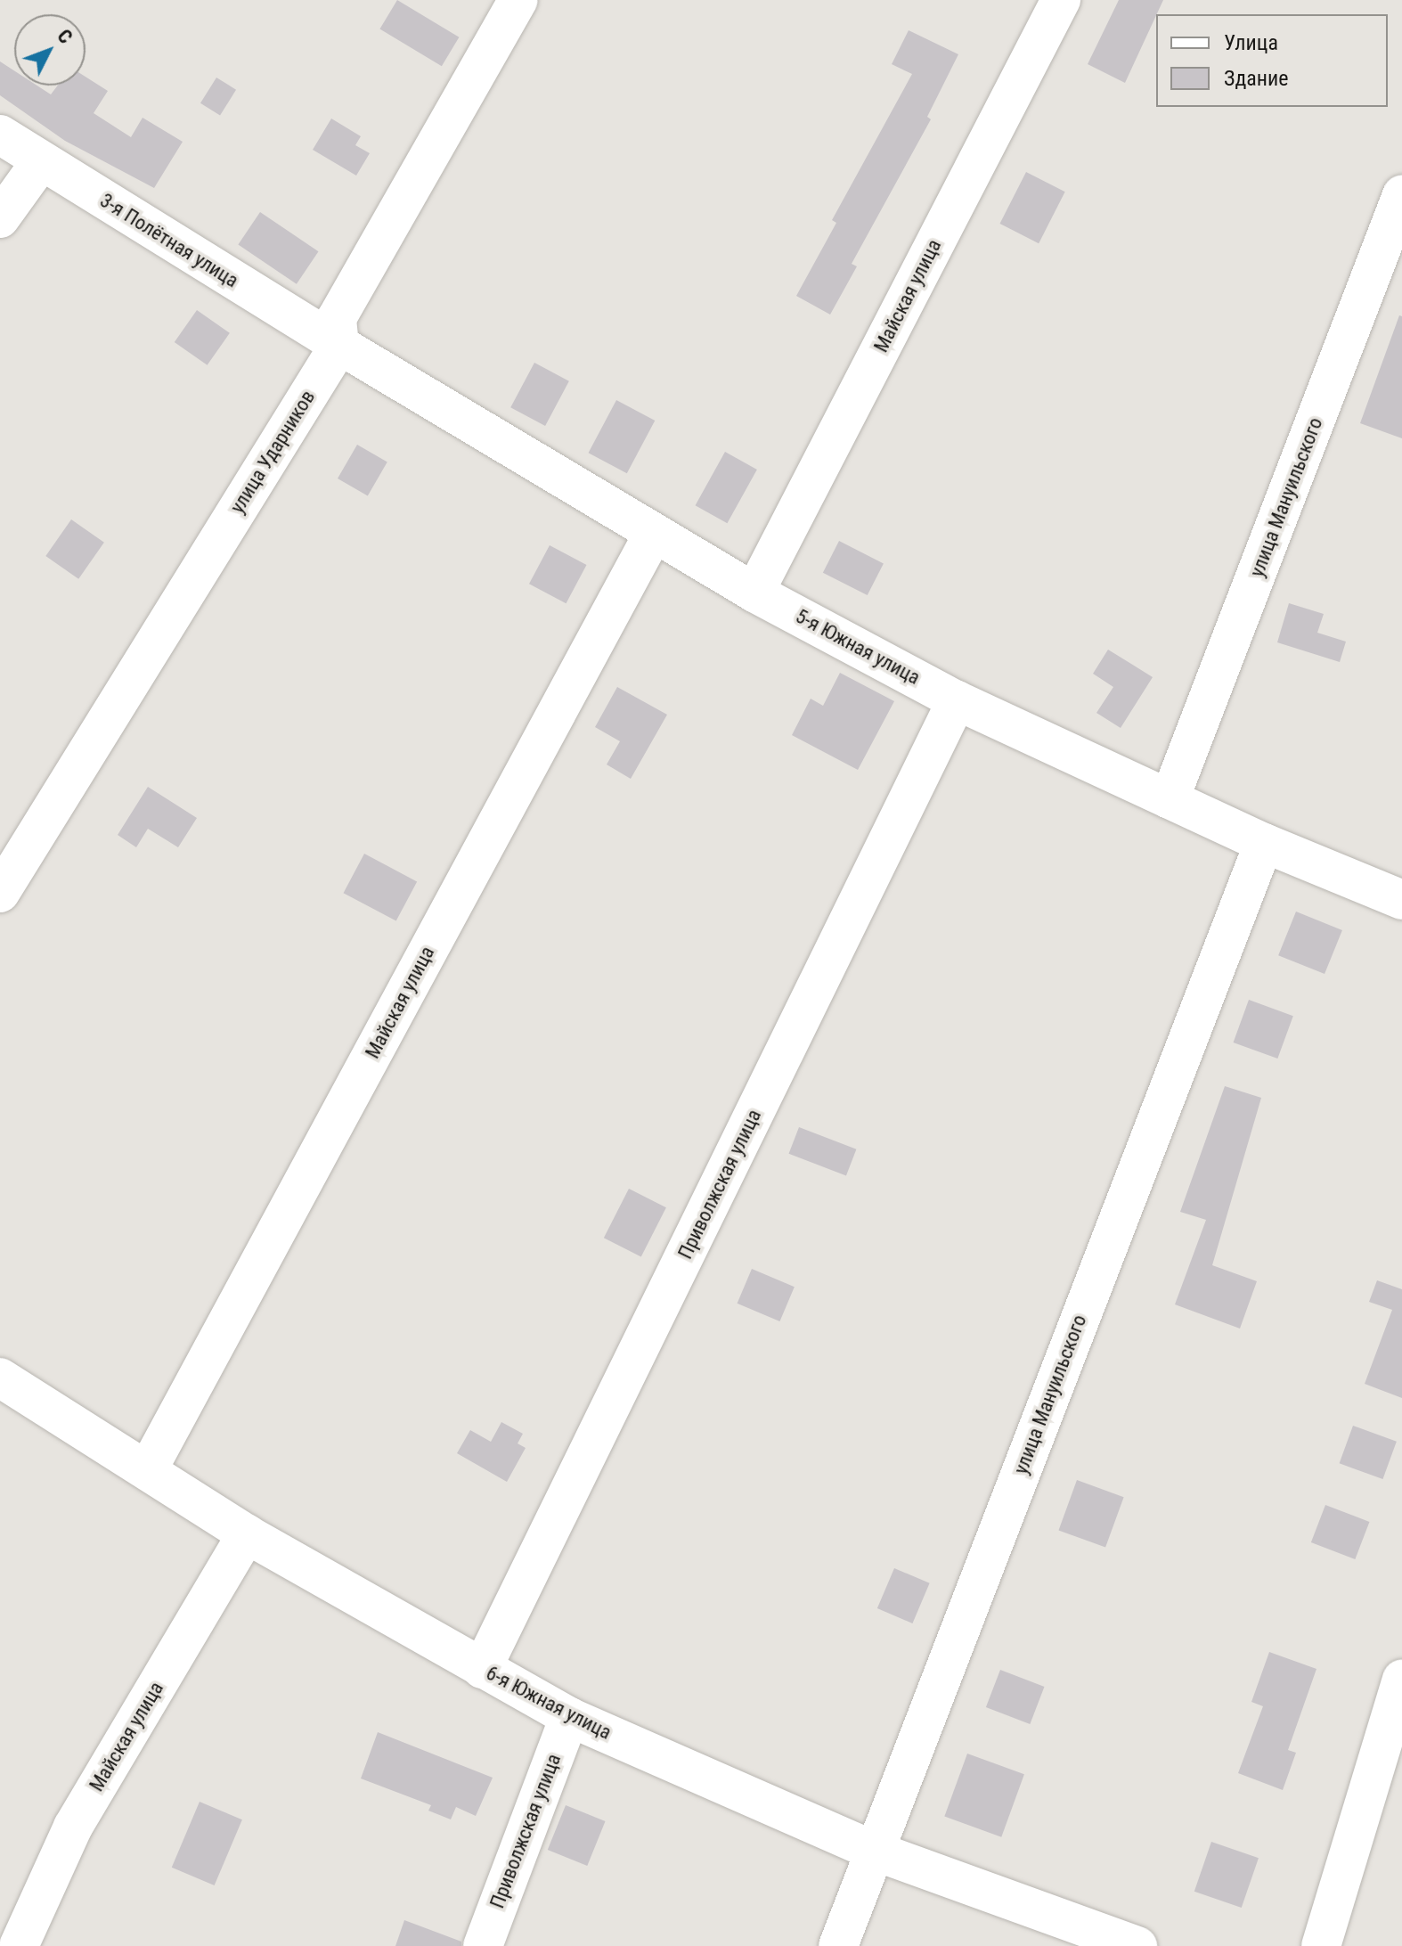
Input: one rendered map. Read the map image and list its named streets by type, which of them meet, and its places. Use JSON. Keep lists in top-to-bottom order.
{
  "streets": {
    "street": [
      "3-я Полётная улица",
      "Майская улица",
      "улица Ударников",
      "улица Мануильского",
      "5-я Южная улица",
      "Приволжская улица",
      "6-я Южная улица"
    ]
  },
  "crossings": [
    ["3-я Полётная улица", "улица Ударников"],
    ["3-я Полётная улица", "5-я Южная улица"],
    ["Майская улица", "5-я Южная улица"],
    ["Майская улица", "6-я Южная улица"],
    ["улица Ударников", "5-я Южная улица"],
    ["улица Мануильского", "5-я Южная улица"],
    ["улица Мануильского", "6-я Южная улица"],
    ["5-я Южная улица", "Приволжская улица"],
    ["Приволжская улица", "6-я Южная улица"]
  ],
  "legend": ["Улица", "Здание"],
  "north": "top right"
}
